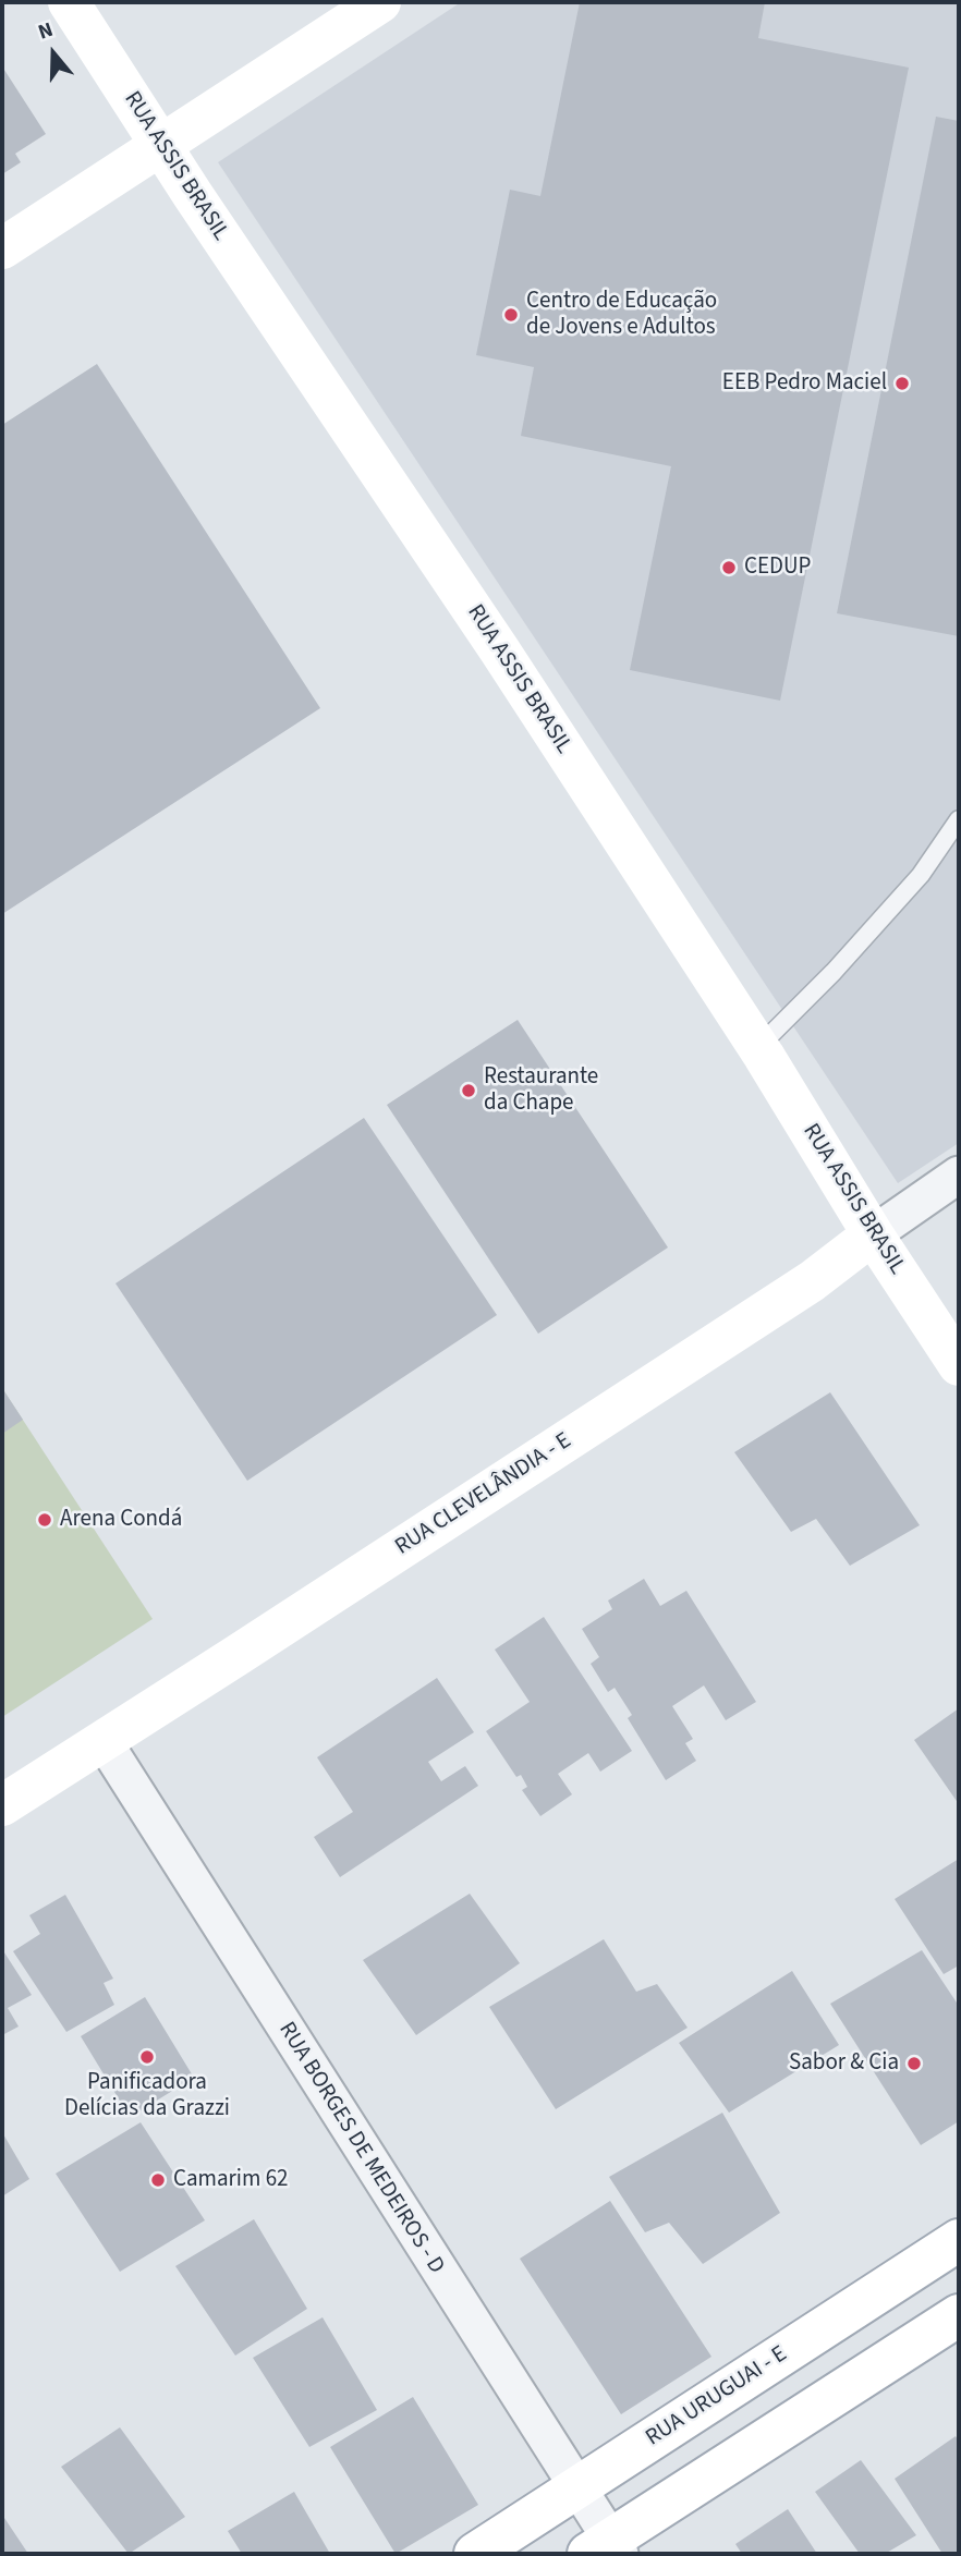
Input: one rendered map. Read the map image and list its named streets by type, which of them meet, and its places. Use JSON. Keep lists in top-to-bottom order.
{
  "streets": {
    "street": [
      "RUA ASSIS BRASIL",
      "RUA CLEVELÂNDIA - E",
      "RUA BORGES DE MEDEIROS - D",
      "RUA URUGUAI - E"
    ]
  },
  "crossings": [
    ["RUA ASSIS BRASIL", "RUA CLEVELÂNDIA - E"],
    ["RUA CLEVELÂNDIA - E", "RUA BORGES DE MEDEIROS - D"],
    ["RUA BORGES DE MEDEIROS - D", "RUA URUGUAI - E"]
  ],
  "places": [
    "Centro de Educação de Jovens e Adultos",
    "EEB Pedro Maciel",
    "CEDUP",
    "Restaurante da Chape",
    "Arena Condá",
    "Panificadora Delícias da Grazzi",
    "Sabor & Cia",
    "Camarim 62"
  ],
  "north": "top"
}
